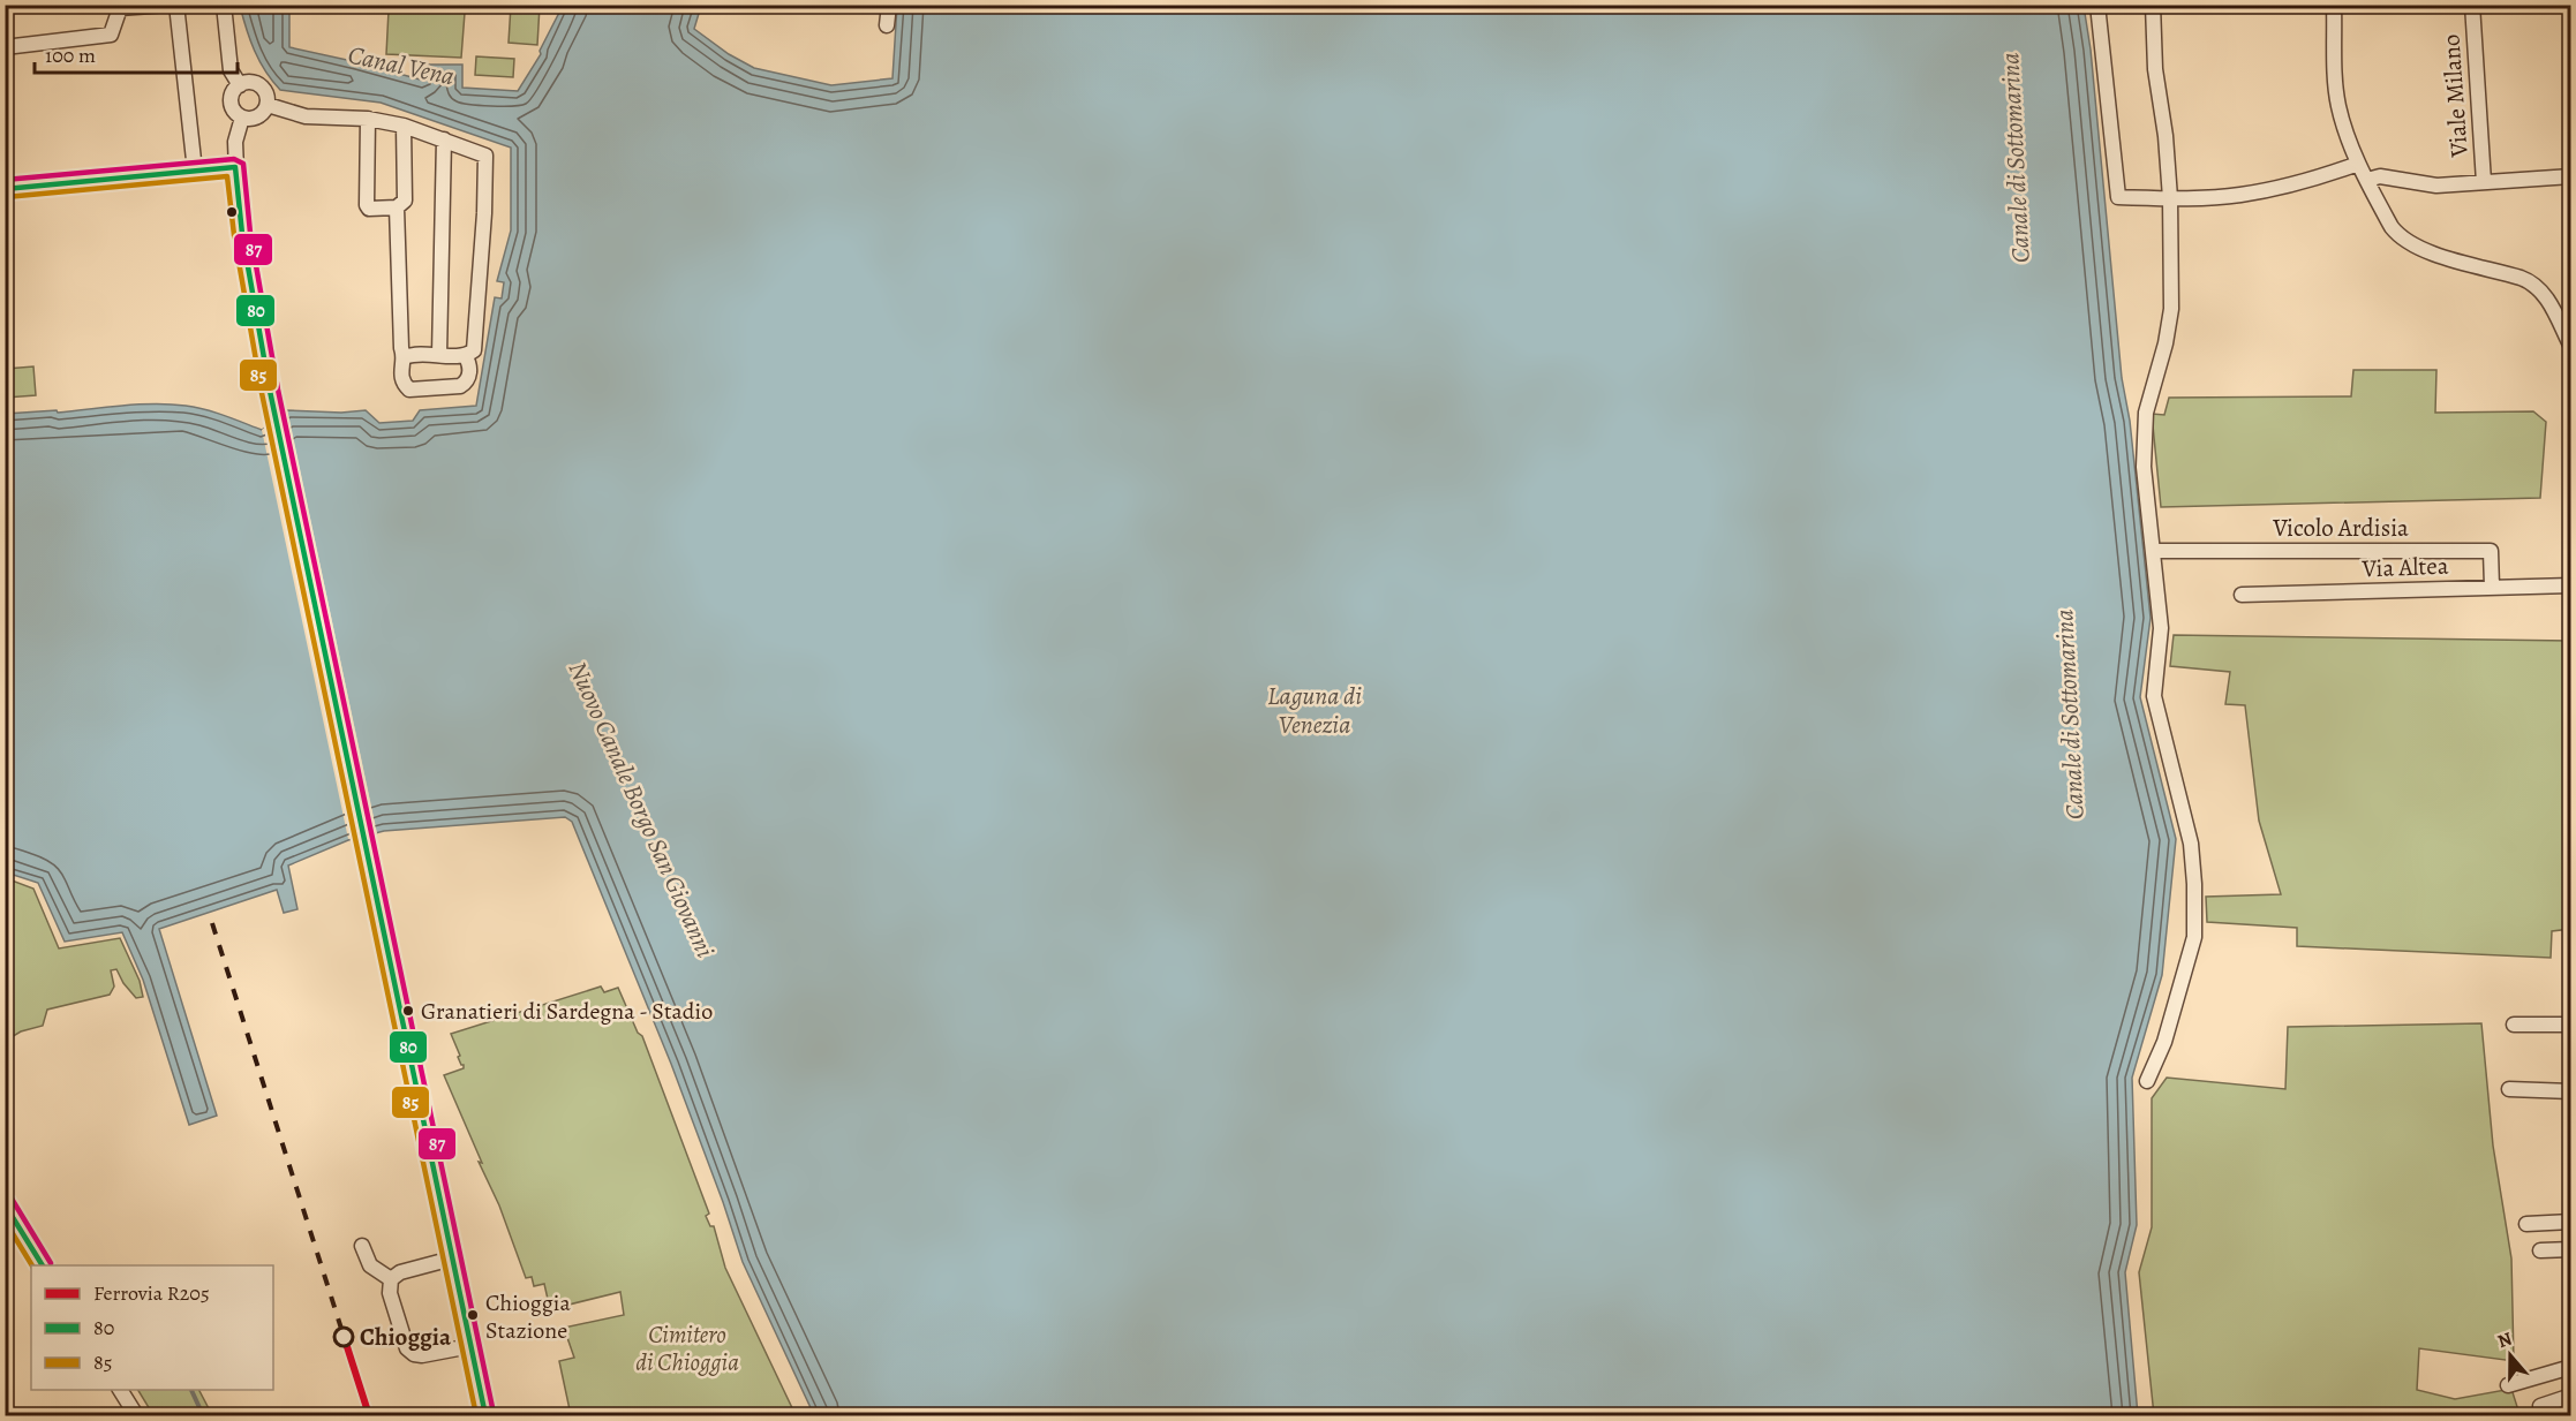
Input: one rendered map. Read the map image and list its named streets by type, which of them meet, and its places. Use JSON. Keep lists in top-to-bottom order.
{
  "streets": {
    "street": ["Viale Milano", "Vicolo Ardisia", "Via Altea"]
  },
  "crossings": [
    ["Vicolo Ardisia", "Via Altea"]
  ],
  "water": [
    "Canal Vena",
    "Canale di Sottomarina",
    "Laguna di Venezia",
    "Nuovo Canale Borgo San Giovanni"
  ],
  "parks": ["Cimitero di Chioggia"],
  "places": ["Granatieri di Sardegna - Stadio", "Chioggia Stazione", "Chioggia"],
  "lines": [
    "transit line 87",
    "transit line 80",
    "transit line 85",
    "rail line R205"
  ],
  "legend": ["Ferrovia R205", "80", "85"],
  "scale_bar": "100 m",
  "north": "top"
}
